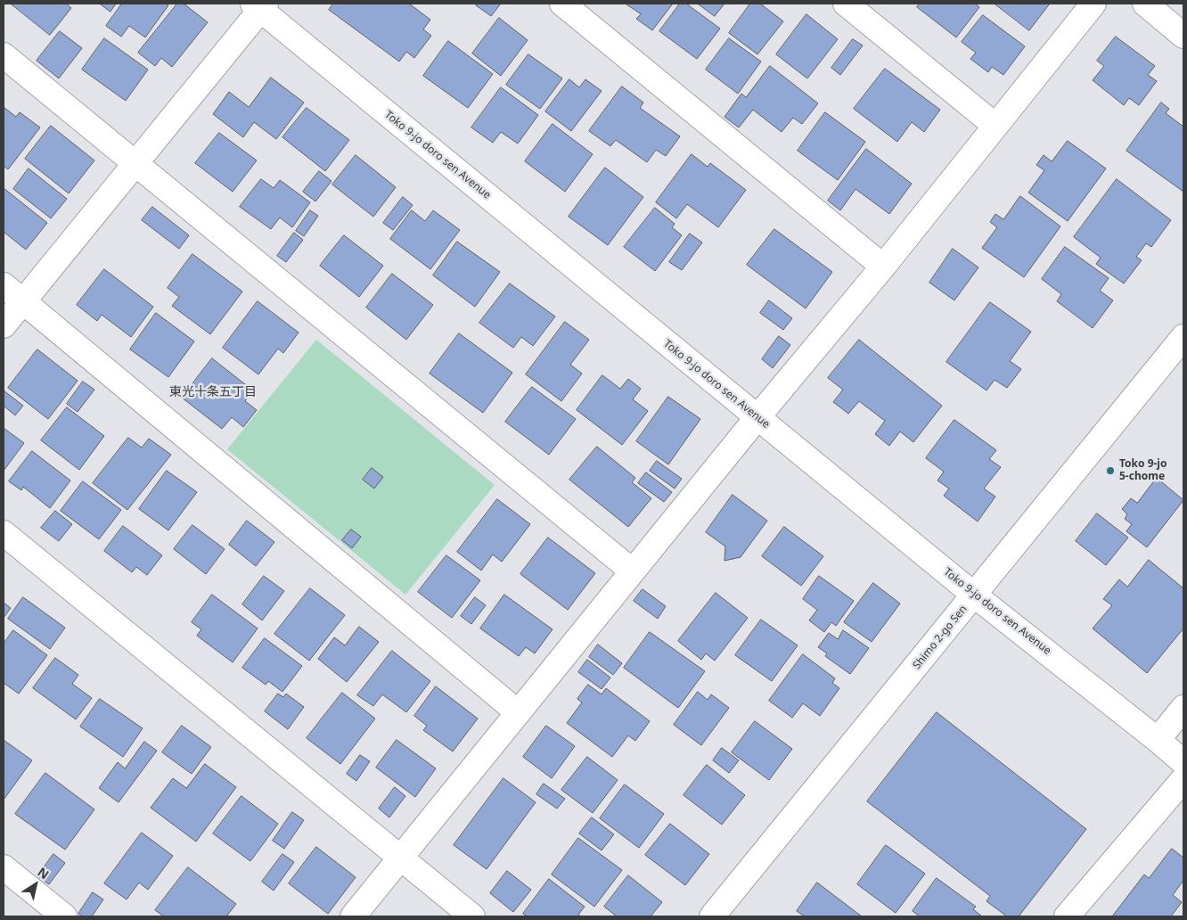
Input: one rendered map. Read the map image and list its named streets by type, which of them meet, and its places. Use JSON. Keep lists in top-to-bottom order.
{
  "streets": {
    "street": ["Toko 9-jo doro sen Avenue", "Shimo 2-go Sen"]
  },
  "crossings": [
    ["Toko 9-jo doro sen Avenue", "Shimo 2-go Sen"]
  ],
  "districts": ["東光十条五丁目"],
  "places": ["Toko 9-jo 5-chome"],
  "north": "top right"
}
